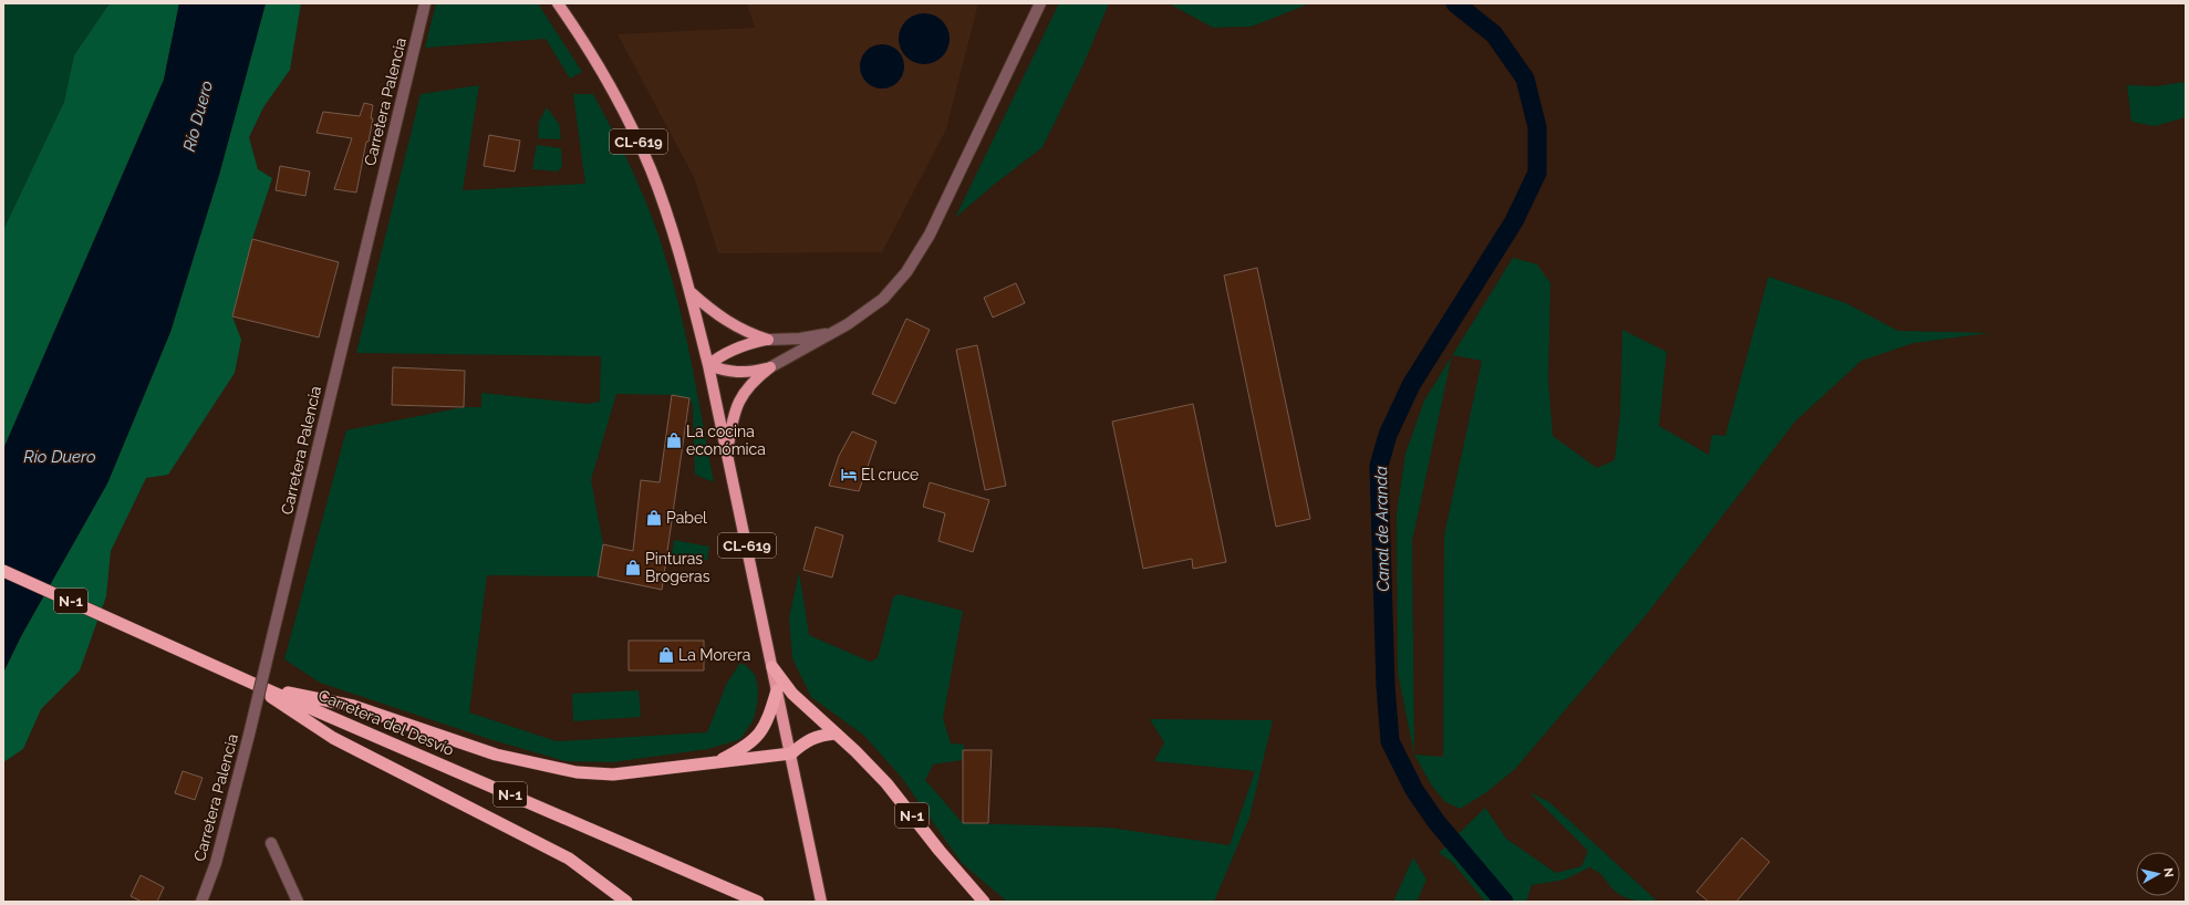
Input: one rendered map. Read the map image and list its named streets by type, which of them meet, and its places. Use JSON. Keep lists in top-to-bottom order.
{
  "streets": {
    "highway": ["N-1", "Carretera del Desvío"],
    "main road": ["CL-619"],
    "street": ["Carretera Palencia"]
  },
  "crossings": [
    ["CL-619", "N-1"],
    ["N-1", "Carretera del Desvío"]
  ],
  "water": ["Río Duero", "Canal de Aranda"],
  "places": {
    "shop": [
      "La cocina económica",
      "Pabel",
      "Pinturas Brogeras",
      "La Morera"
    ],
    "hotel": ["El cruce"]
  },
  "north": "right"
}
